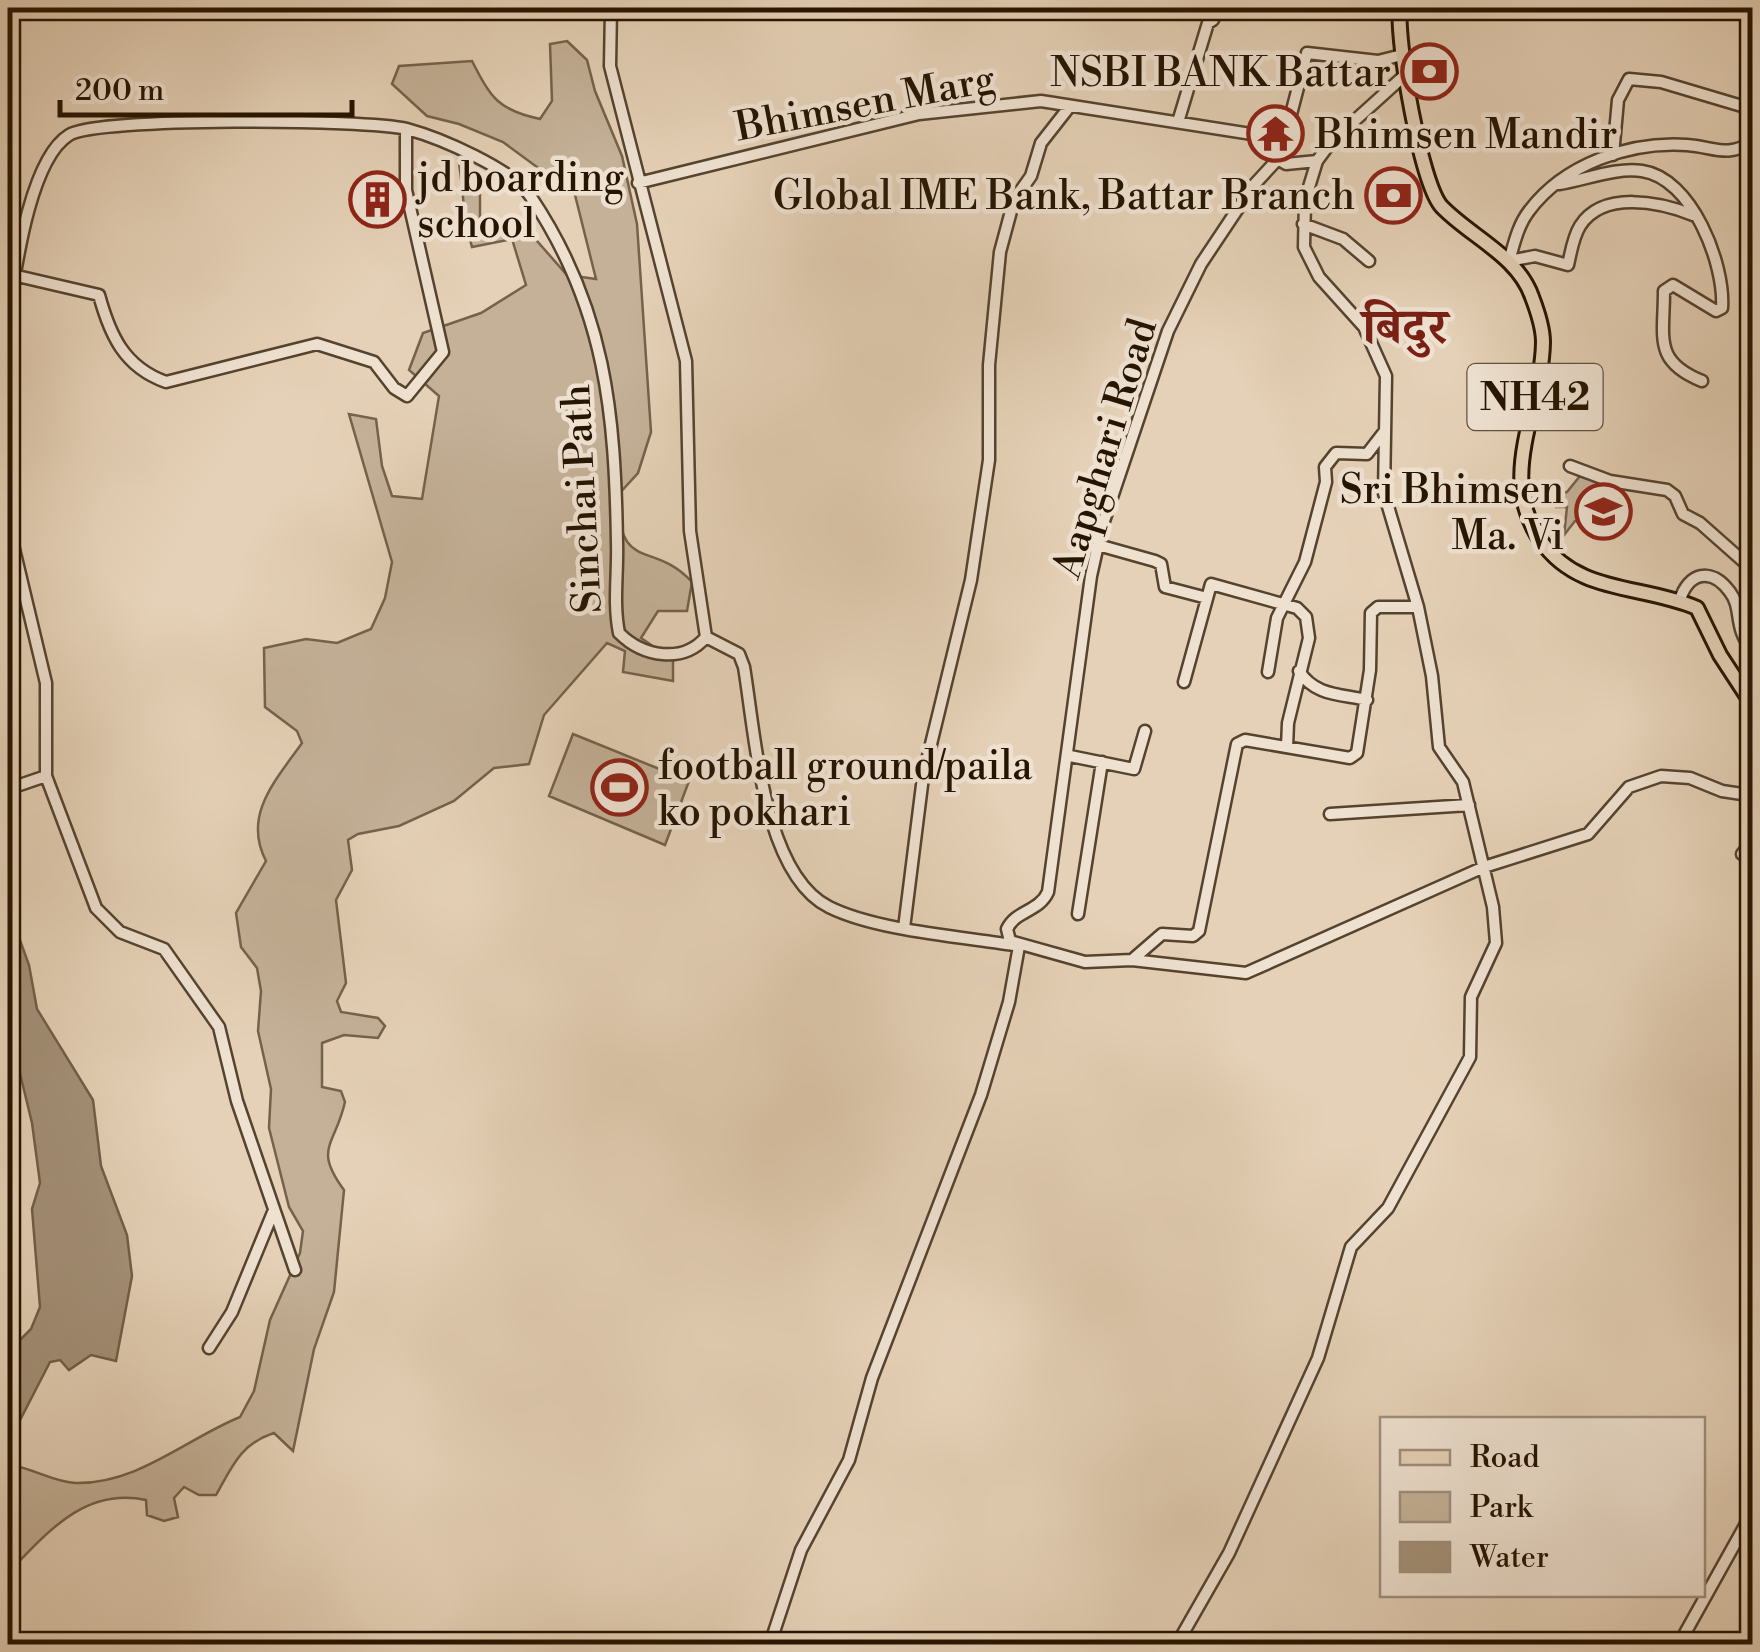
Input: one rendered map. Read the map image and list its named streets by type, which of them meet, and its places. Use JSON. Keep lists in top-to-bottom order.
{
  "streets": {
    "main road": ["NH42"],
    "street": ["Bhimsen Marg", "Aapghari Road", "Sinchai Path"]
  },
  "crossings": [
    ["Bhimsen Marg", "Aapghari Road"],
    ["NH42", "Aapghari Road"]
  ],
  "districts": ["बिदुर"],
  "places": {
    "bank": ["NSBI BANK Battar", "Global IME Bank, Battar Branch"],
    "temple": ["Bhimsen Mandir"],
    "building": ["jd boarding school"],
    "school or university": ["Sri Bhimsen Ma. Vi"],
    "sports": ["football ground/paila ko pokhari"]
  },
  "legend": ["Road", "Park", "Water"],
  "scale_bar": "200 m"
}
